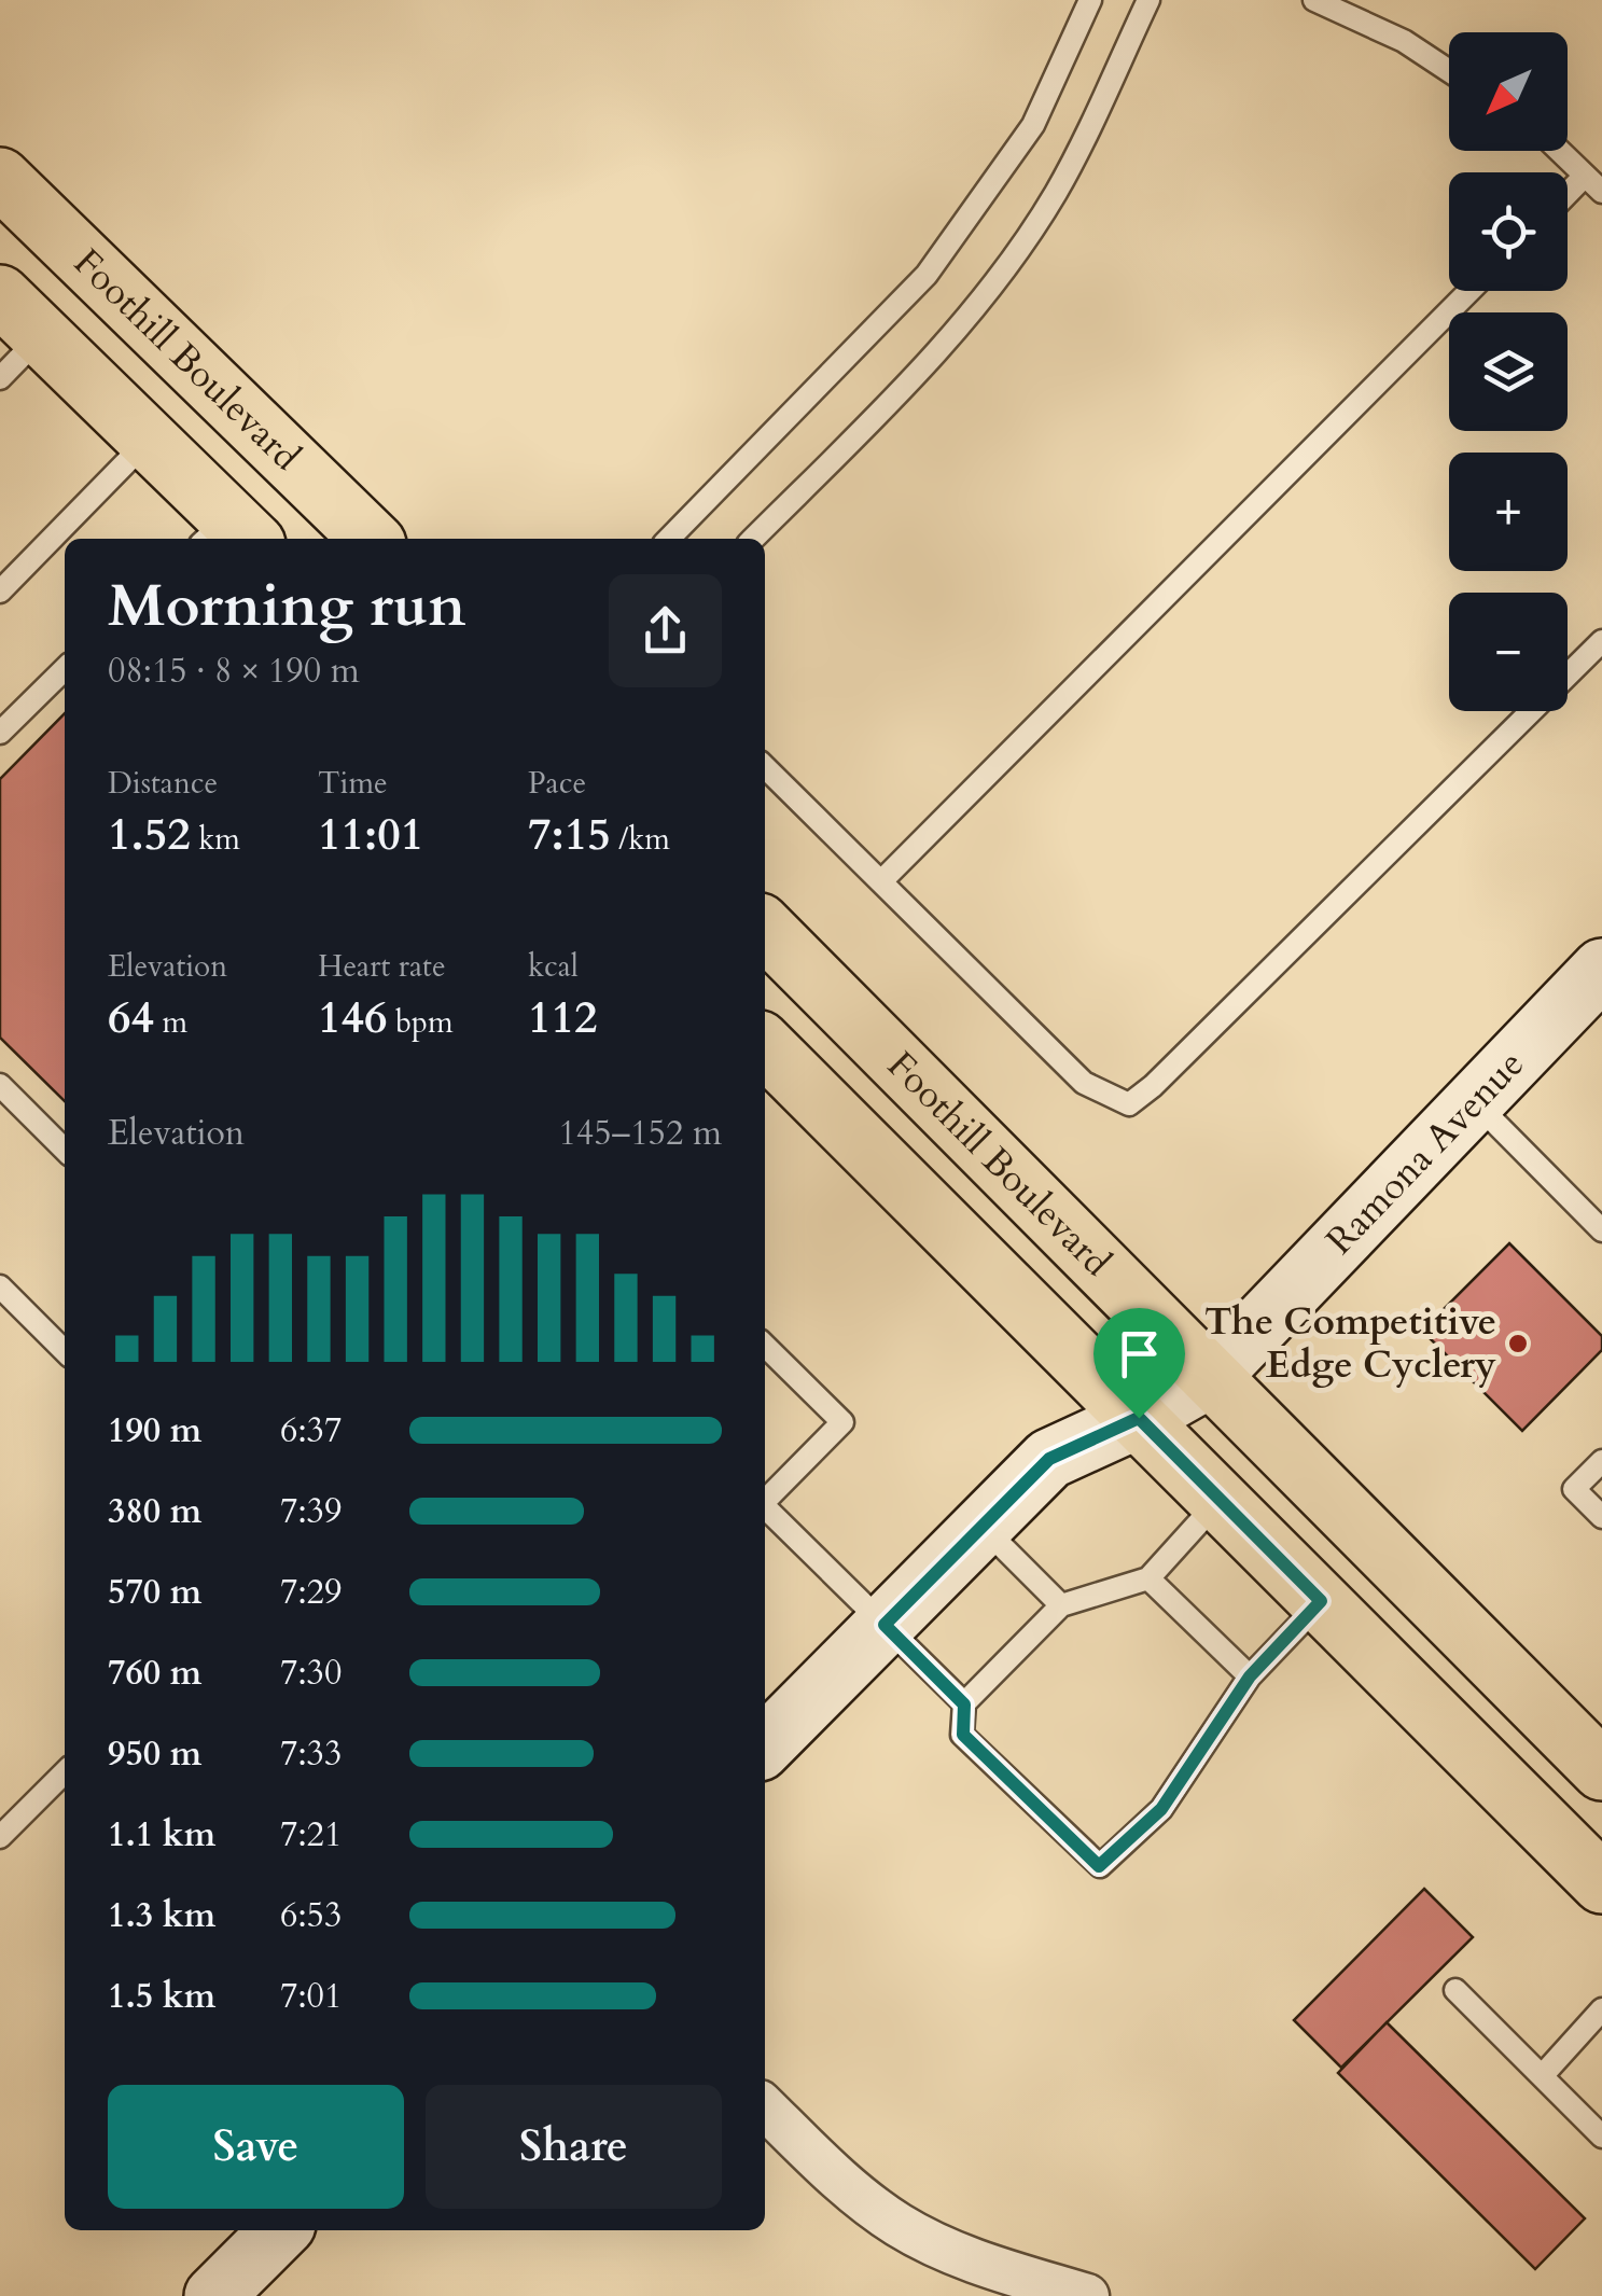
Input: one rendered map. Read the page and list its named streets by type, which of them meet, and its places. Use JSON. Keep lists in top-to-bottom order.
{
  "streets": {
    "main road": ["Foothill Boulevard"],
    "street": ["Ramona Avenue"]
  },
  "crossings": [
    ["Foothill Boulevard", "Ramona Avenue"]
  ],
  "places": ["The Competitive Edge Cyclery"],
  "north": "bottom left",
  "page": {
    "map_buttons": ["+", "−"],
    "heading": ["Morning run", "08:15 · 8 × 190 m"],
    "stats": [
      ["Distance", "1.52 km"],
      ["Time", "11:01"],
      ["Pace", "7:15 /km"],
      ["Elevation", "64 m"],
      ["Heart rate", "146 bpm"],
      ["kcal", "112"]
    ],
    "chart": ["Elevation", "145–152 m"],
    "list": [
      {
        "name": "190 m",
        "note": "6:37"
      },
      {
        "name": "380 m",
        "note": "7:39"
      },
      {
        "name": "570 m",
        "note": "7:29"
      },
      {
        "name": "760 m",
        "note": "7:30"
      },
      {
        "name": "950 m",
        "note": "7:33"
      },
      {
        "name": "1.1 km",
        "note": "7:21"
      },
      {
        "name": "1.3 km",
        "note": "6:53"
      },
      {
        "name": "1.5 km",
        "note": "7:01"
      }
    ],
    "buttons": ["Save", "Share"]
  }
}
